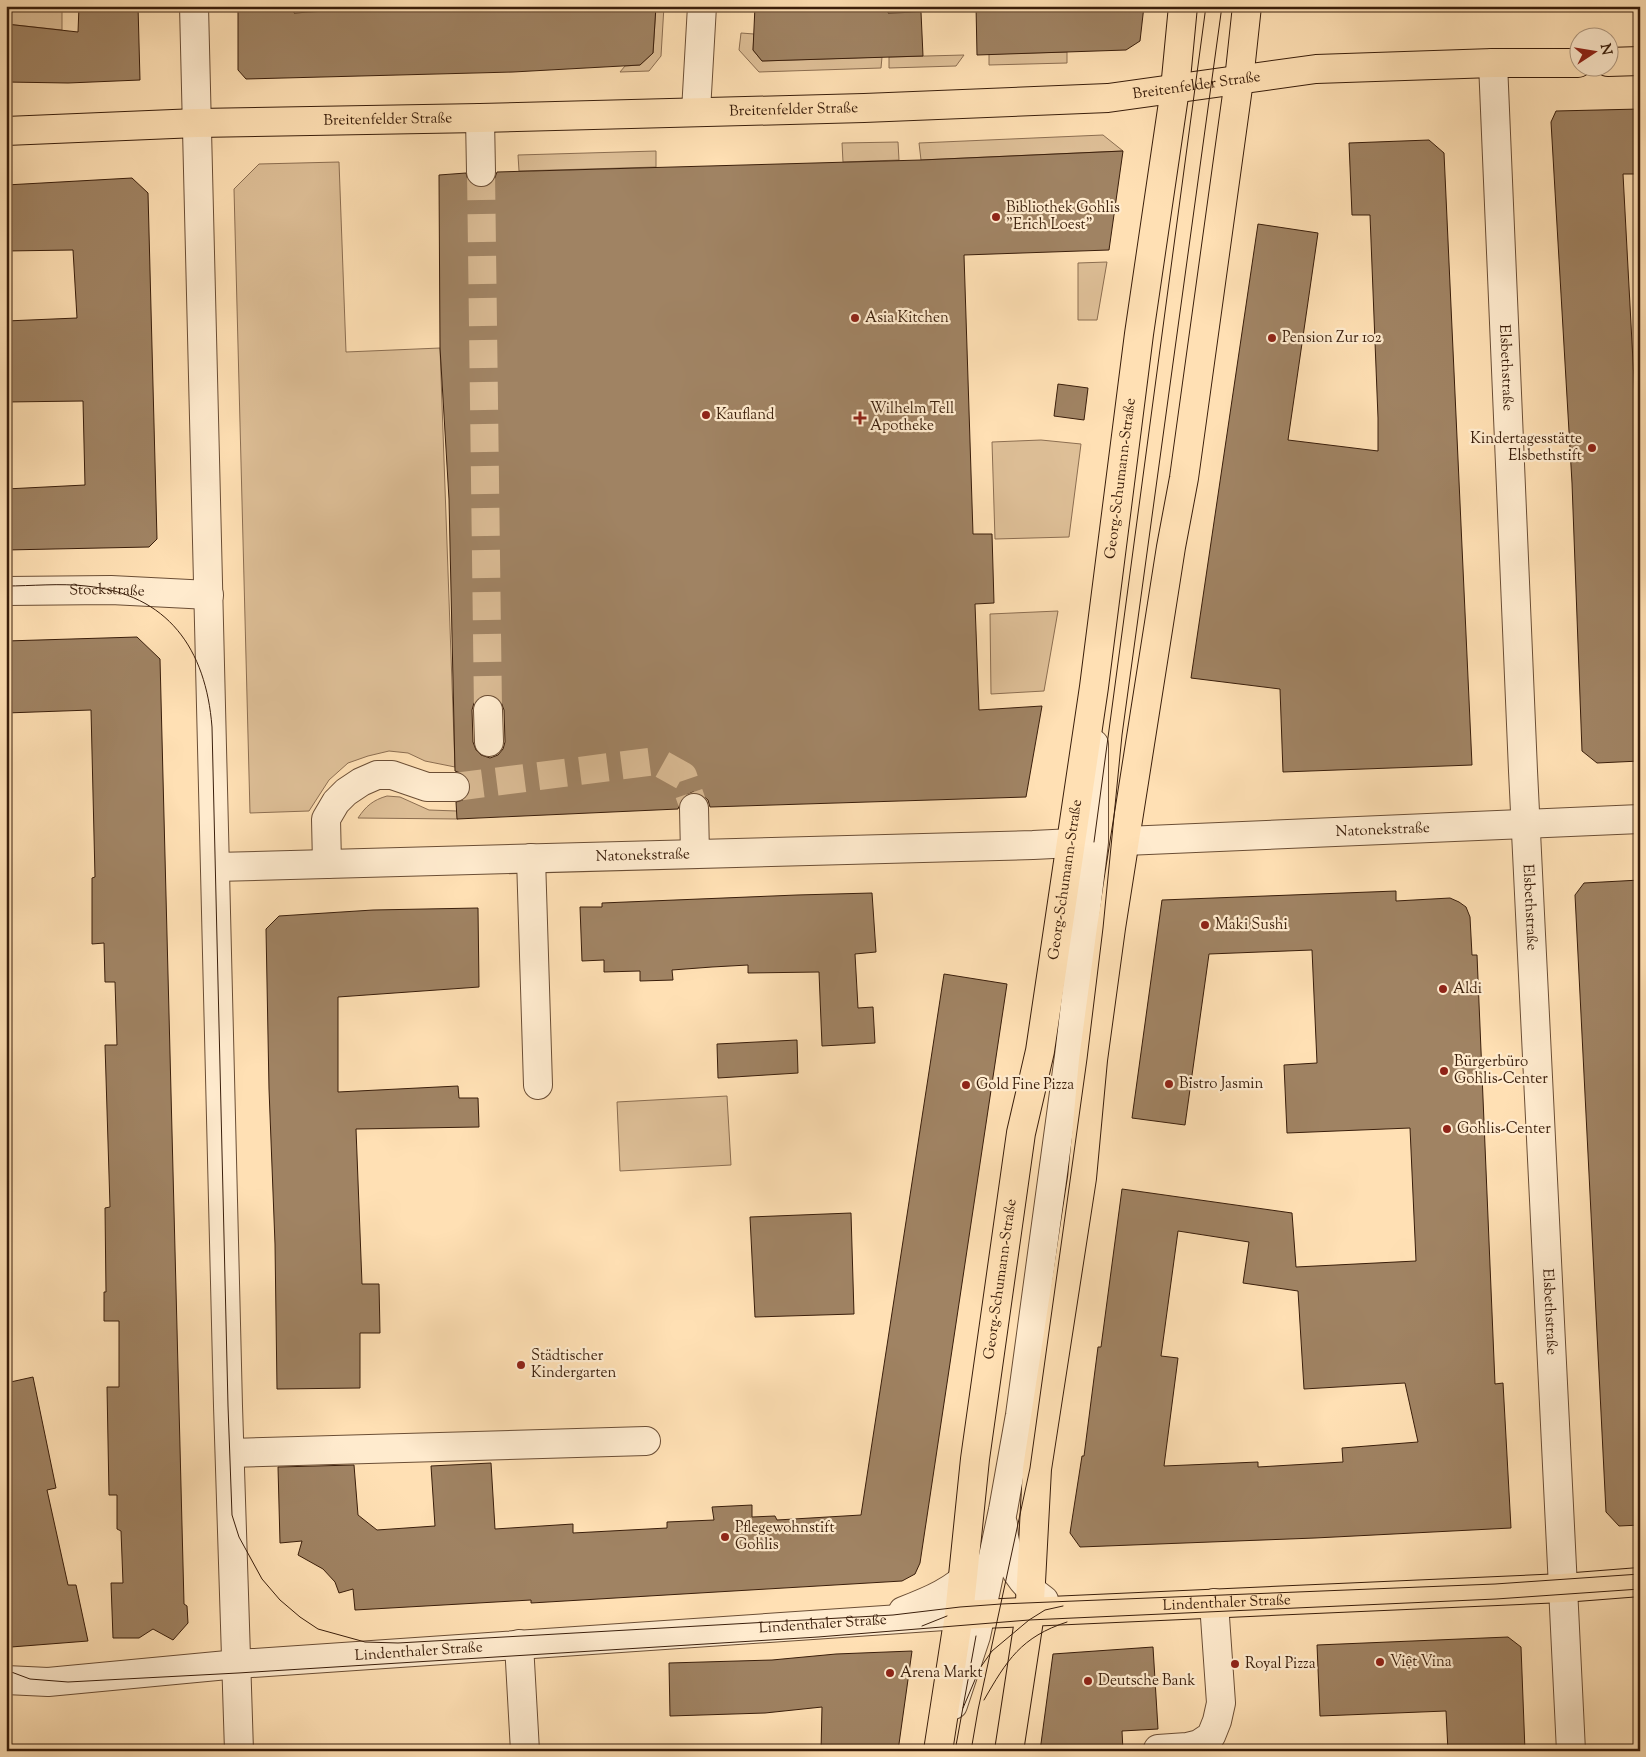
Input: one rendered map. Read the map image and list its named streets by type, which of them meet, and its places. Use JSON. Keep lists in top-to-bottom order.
{
  "streets": {
    "main road": ["Breitenfelder Straße", "Georg-Schumann-Straße", "Lindenthaler Straße"],
    "street": ["Elsbethstraße", "Stockstraße", "Natonekstraße"]
  },
  "crossings": [
    ["Breitenfelder Straße", "Elsbethstraße"],
    ["Breitenfelder Straße", "Georg-Schumann-Straße"],
    ["Elsbethstraße", "Natonekstraße"],
    ["Elsbethstraße", "Lindenthaler Straße"],
    ["Georg-Schumann-Straße", "Natonekstraße"],
    ["Georg-Schumann-Straße", "Lindenthaler Straße"]
  ],
  "places": {
    "other": [
      "Bibliothek Gohlis \"Erich Loest\"",
      "Asia Kitchen",
      "Pension Zur 102",
      "Kaufland",
      "Kindertagesstätte Elsbethstift",
      "Maki Sushi",
      "Aldi",
      "Bürgerbüro Gohlis-Center",
      "Bistro Jasmin",
      "Gold Fine Pizza",
      "Gohlis-Center",
      "Städtischer Kindergarten",
      "Pflegewohnstift Gohlis",
      "Việt Vina",
      "Royal Pizza",
      "Arena Markt",
      "Deutsche Bank"
    ],
    "health": ["Wilhelm Tell Apotheke"]
  },
  "north": "right"
}
